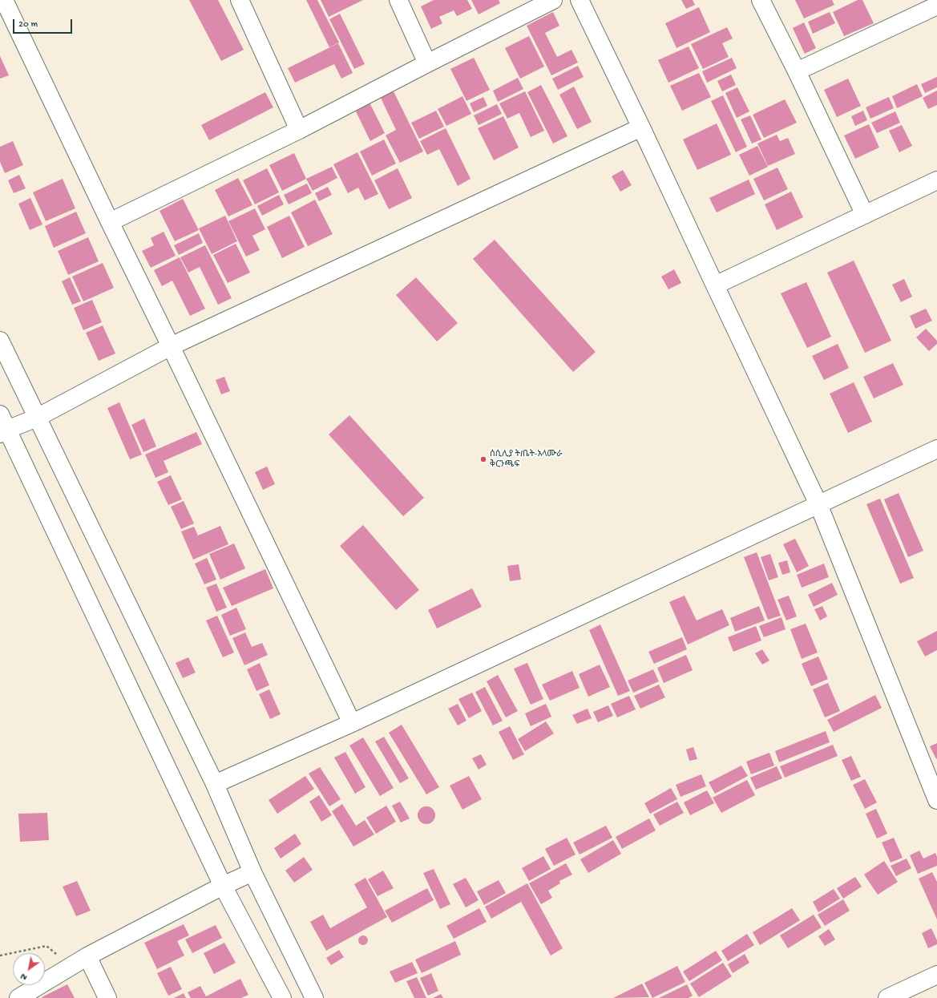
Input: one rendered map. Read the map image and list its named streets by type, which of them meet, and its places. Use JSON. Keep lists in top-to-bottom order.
{
  "places": ["ሰሲሊያ ት/ቤት-አላሙራ ቅርንጫፍ"],
  "scale_bar": "20 m",
  "north": "bottom left"
}
